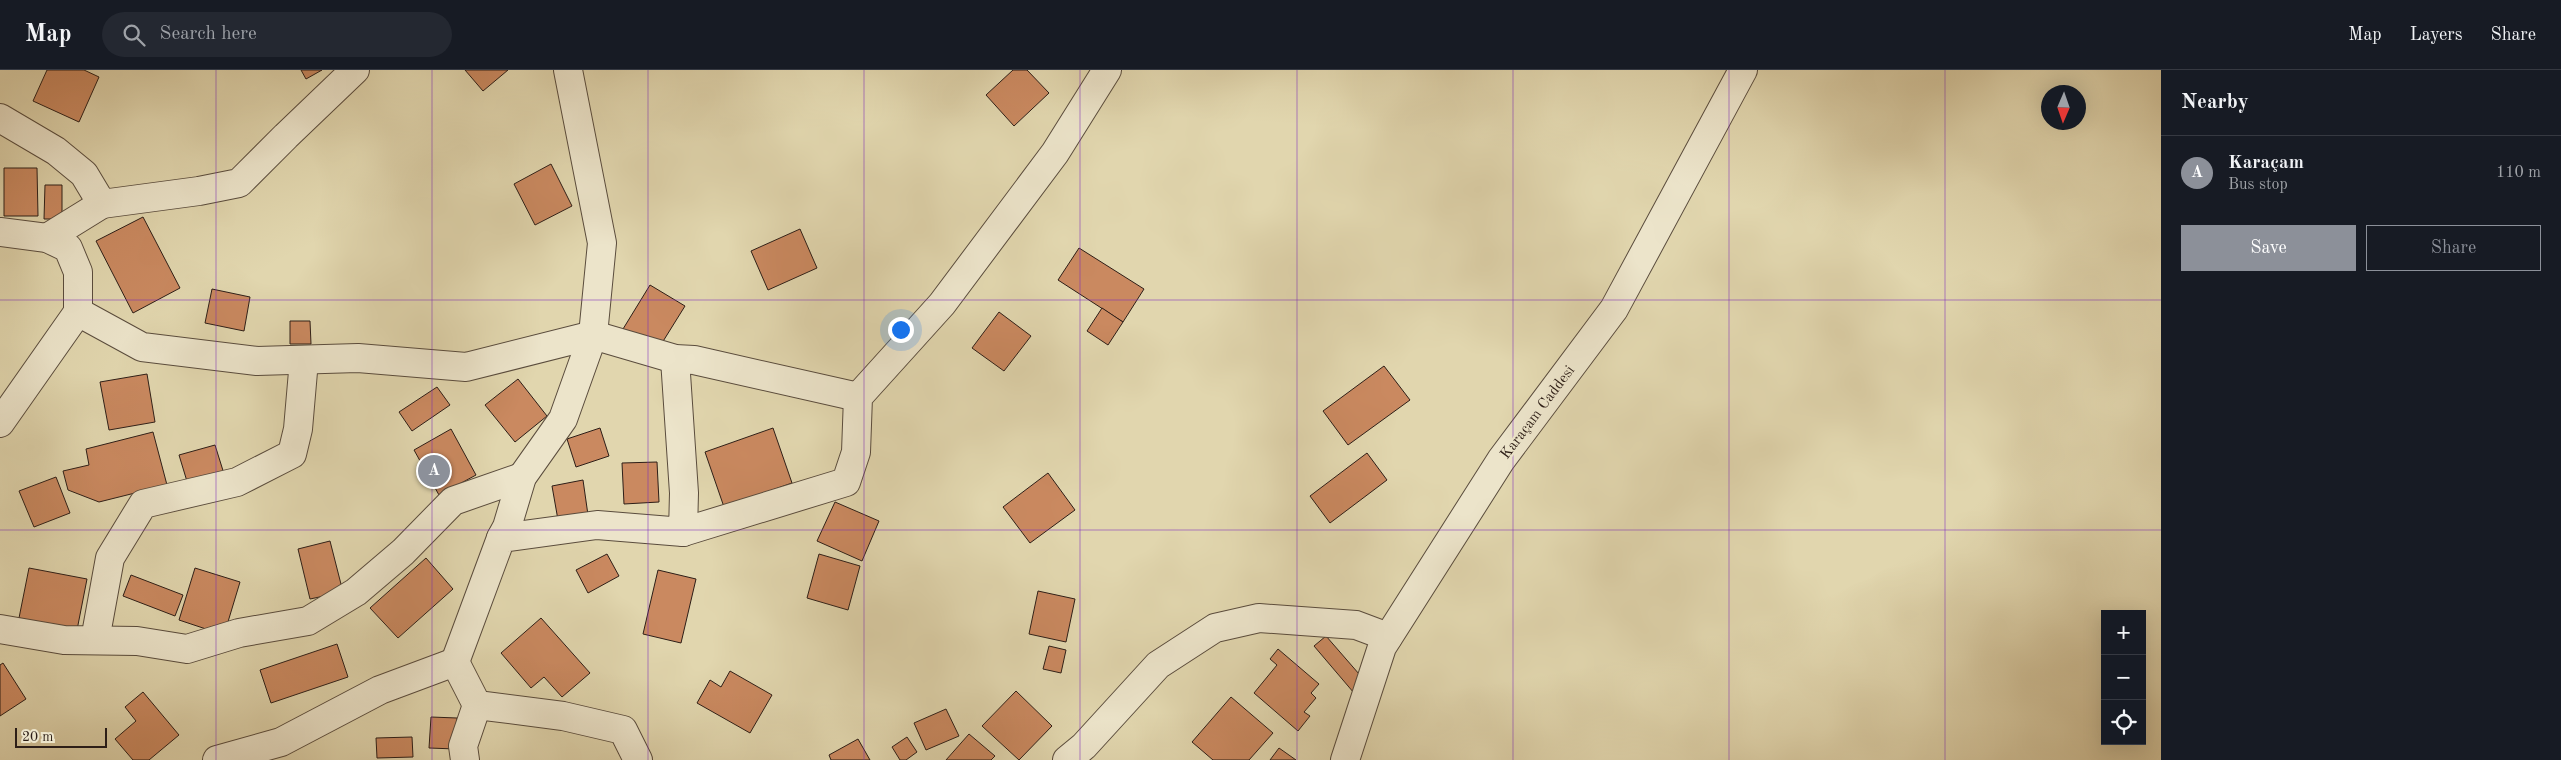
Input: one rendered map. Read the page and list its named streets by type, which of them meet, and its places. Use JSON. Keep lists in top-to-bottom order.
{
  "streets": {
    "street": ["Karaçam Caddesi"]
  },
  "scale_bar": "20 m",
  "north": "bottom",
  "page": {
    "header": "Map",
    "search": "Search here",
    "nav": ["Map", "Layers", "Share"],
    "heading": "Nearby",
    "list": [
      {
        "mark": "A",
        "name": "Karaçam",
        "note": "Bus stop",
        "value": "110 m"
      }
    ],
    "buttons": ["Save", "Share"],
    "pins": "A",
    "map_buttons": ["+", "−"],
    "scale": "20 m"
  }
}
